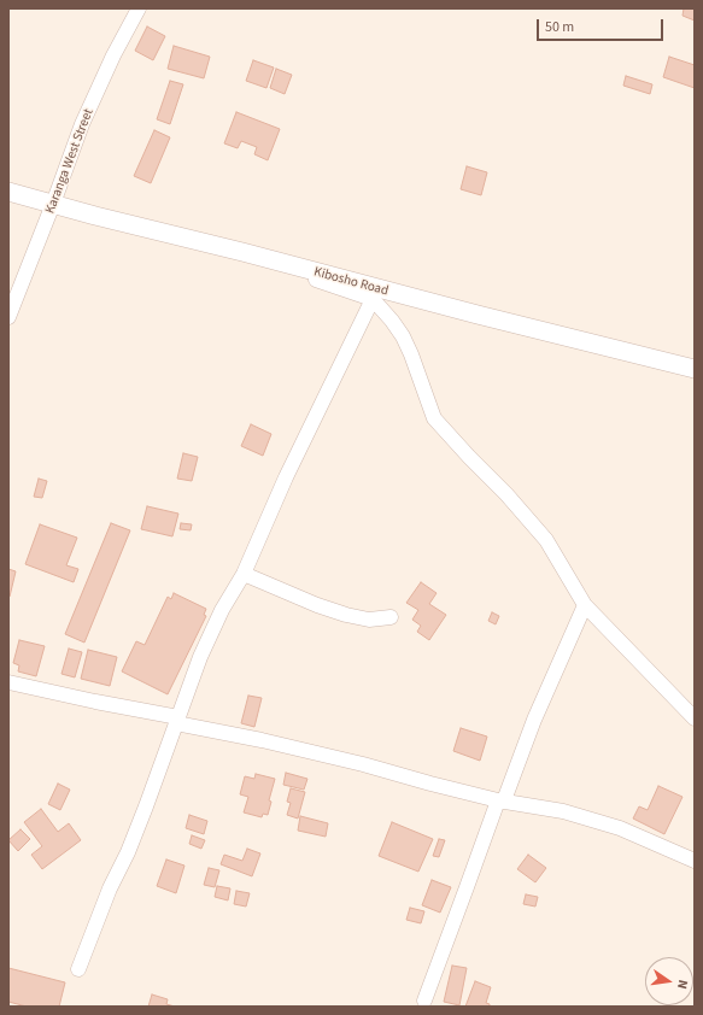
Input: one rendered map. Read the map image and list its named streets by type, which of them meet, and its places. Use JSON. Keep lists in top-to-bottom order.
{
  "streets": {
    "street": ["Karanga West Street", "Kibosho Road"]
  },
  "crossings": [
    ["Karanga West Street", "Kibosho Road"]
  ],
  "scale_bar": "50 m",
  "north": "right"
}
